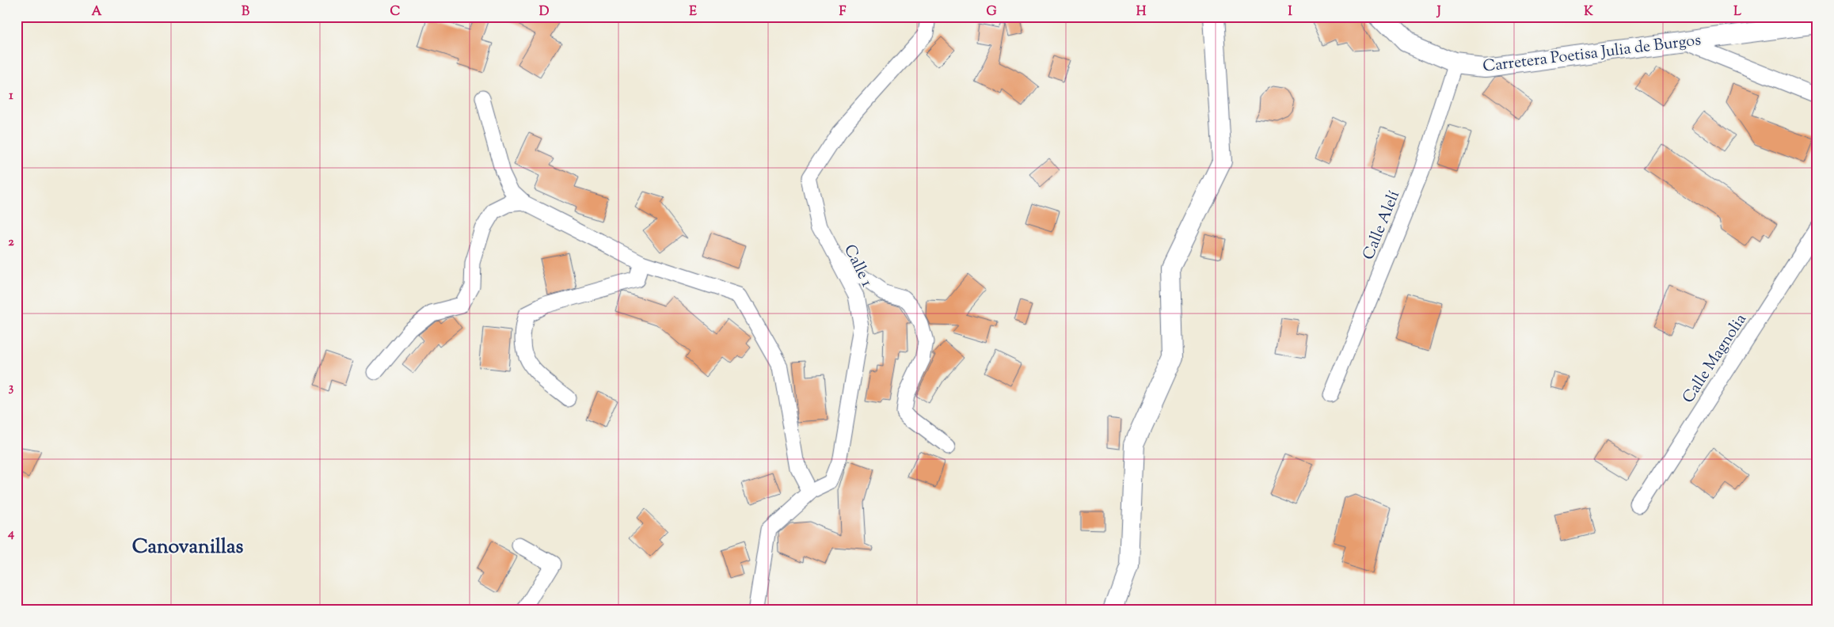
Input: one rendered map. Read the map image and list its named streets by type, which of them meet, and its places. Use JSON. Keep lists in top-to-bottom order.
{
  "streets": {
    "street": [
      "Carretera Poetisa Julia de Burgos",
      "Calle Alelí",
      "Calle 1",
      "Calle Magnolia"
    ]
  },
  "crossings": [
    ["Carretera Poetisa Julia de Burgos", "Calle Alelí"]
  ],
  "districts": ["Canovanillas"],
  "grid": {
    "columns": [
      "A",
      "B",
      "C",
      "D",
      "E",
      "F",
      "G",
      "H",
      "I",
      "J",
      "K",
      "L"
    ],
    "rows": [
      "1",
      "2",
      "3",
      "4"
    ]
  }
}
